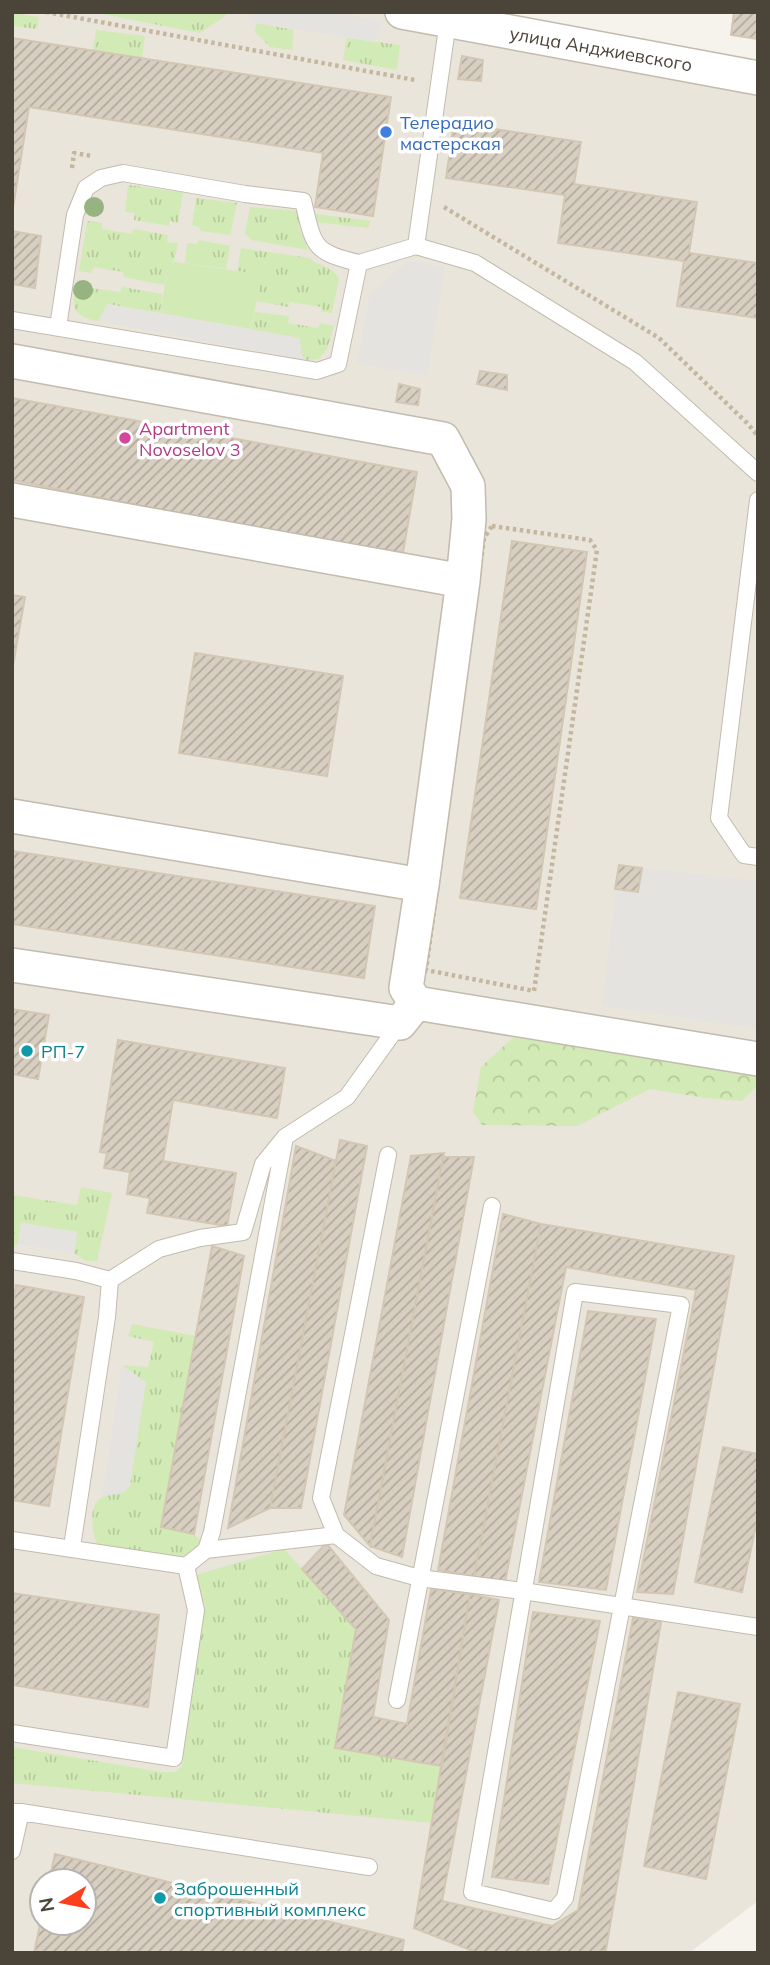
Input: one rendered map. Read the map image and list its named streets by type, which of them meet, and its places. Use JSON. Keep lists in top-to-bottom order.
{
  "streets": {
    "street": ["улица Анджиевского"]
  },
  "places": [
    "Телерадио мастерская",
    "Apartment Novoselov 3",
    "РП-7",
    "Заброшенный спортивный комплекс"
  ],
  "north": "left"
}
